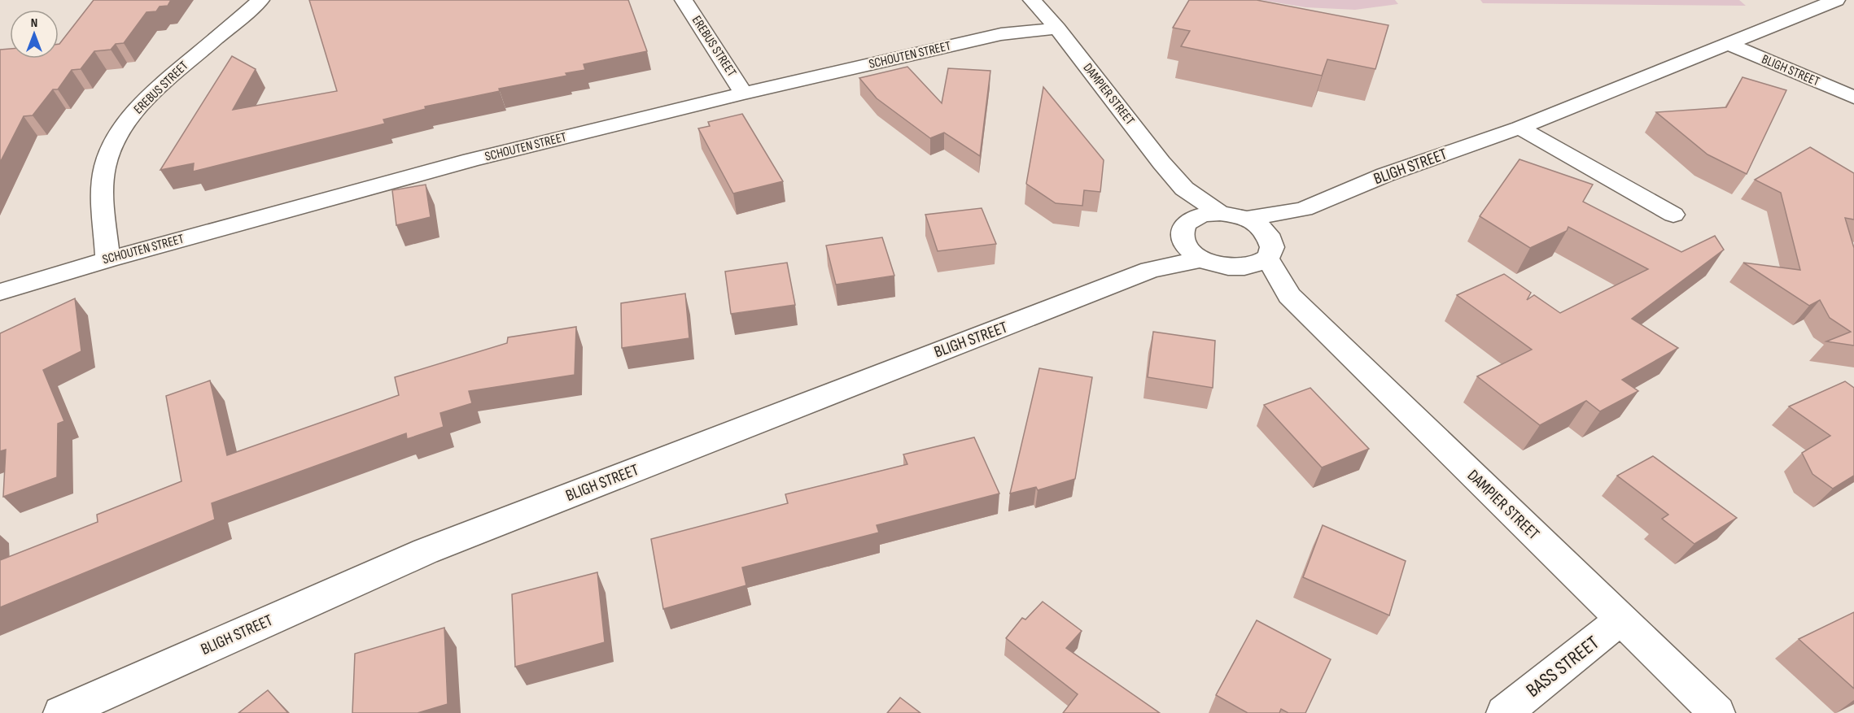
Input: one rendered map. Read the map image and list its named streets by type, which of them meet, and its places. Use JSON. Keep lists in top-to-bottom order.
{
  "streets": {
    "street": [
      "EREBUS STREET",
      "SCHOUTEN STREET",
      "BLIGH STREET",
      "DAMPIER STREET",
      "BASS STREET"
    ]
  },
  "crossings": [
    ["EREBUS STREET", "SCHOUTEN STREET"],
    ["SCHOUTEN STREET", "DAMPIER STREET"],
    ["DAMPIER STREET", "BASS STREET"]
  ],
  "north": "top"
}
